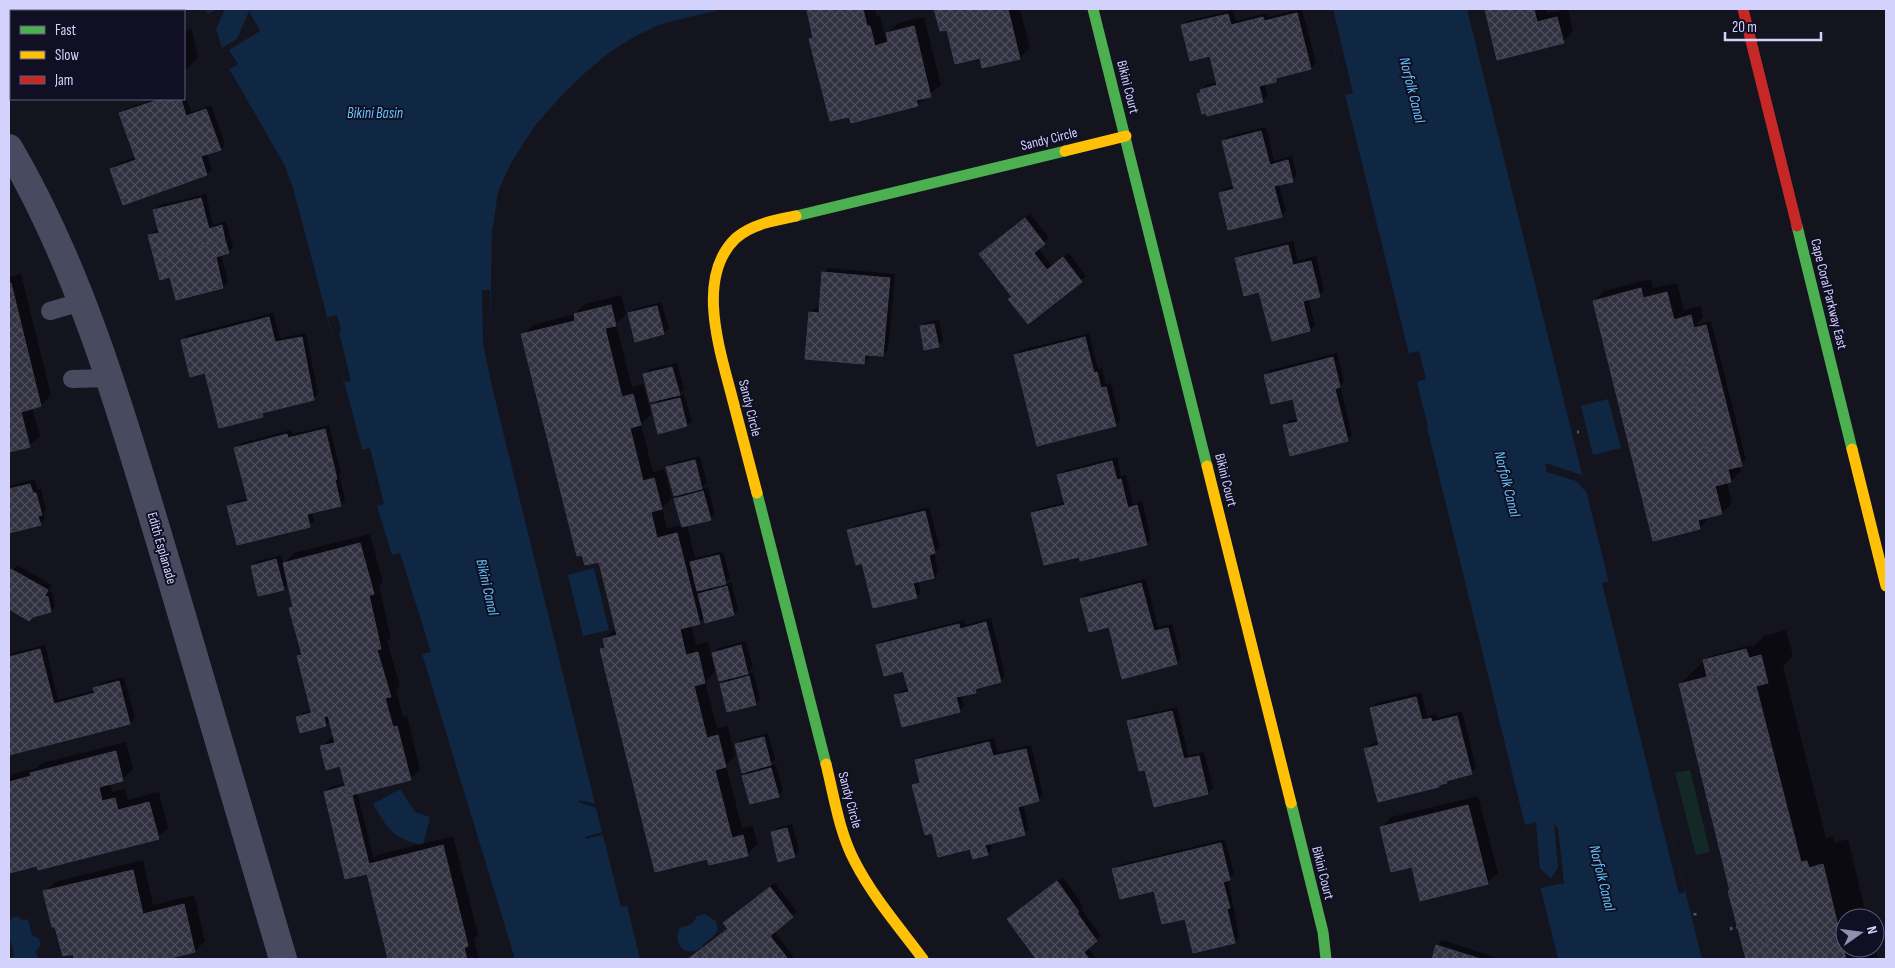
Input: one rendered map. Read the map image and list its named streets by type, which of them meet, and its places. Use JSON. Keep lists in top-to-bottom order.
{
  "streets": {
    "street": [
      "Bikini Court",
      "Sandy Circle",
      "Cape Coral Parkway East",
      "Edith Esplanade"
    ]
  },
  "crossings": [
    ["Bikini Court", "Sandy Circle"]
  ],
  "water": ["Norfolk Canal", "Bikini Basin", "Bikini Canal"],
  "legend": ["Fast", "Slow", "Jam"],
  "scale_bar": "20 m",
  "north": "right"
}
